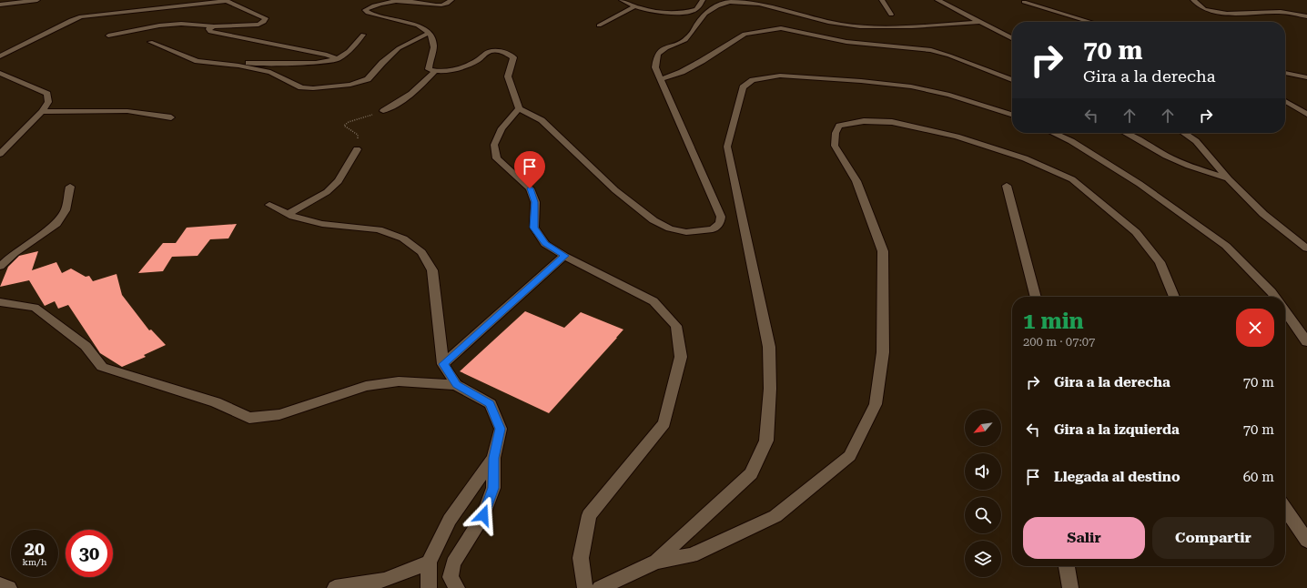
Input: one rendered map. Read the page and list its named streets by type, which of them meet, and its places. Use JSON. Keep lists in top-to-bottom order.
{
  "north": "bottom left",
  "page": {
    "turn": ["70 m", "Gira a la derecha"],
    "heading": ["1 min", "200 m · 07:07"],
    "list": [
      {
        "name": "Gira a la derecha",
        "value": "70 m"
      },
      {
        "name": "Gira a la izquierda",
        "value": "70 m"
      },
      {
        "name": "Llegada al destino",
        "value": "60 m"
      }
    ],
    "buttons": ["Salir", "Compartir"],
    "speed": "20 km/h",
    "limit": "30"
  }
}
